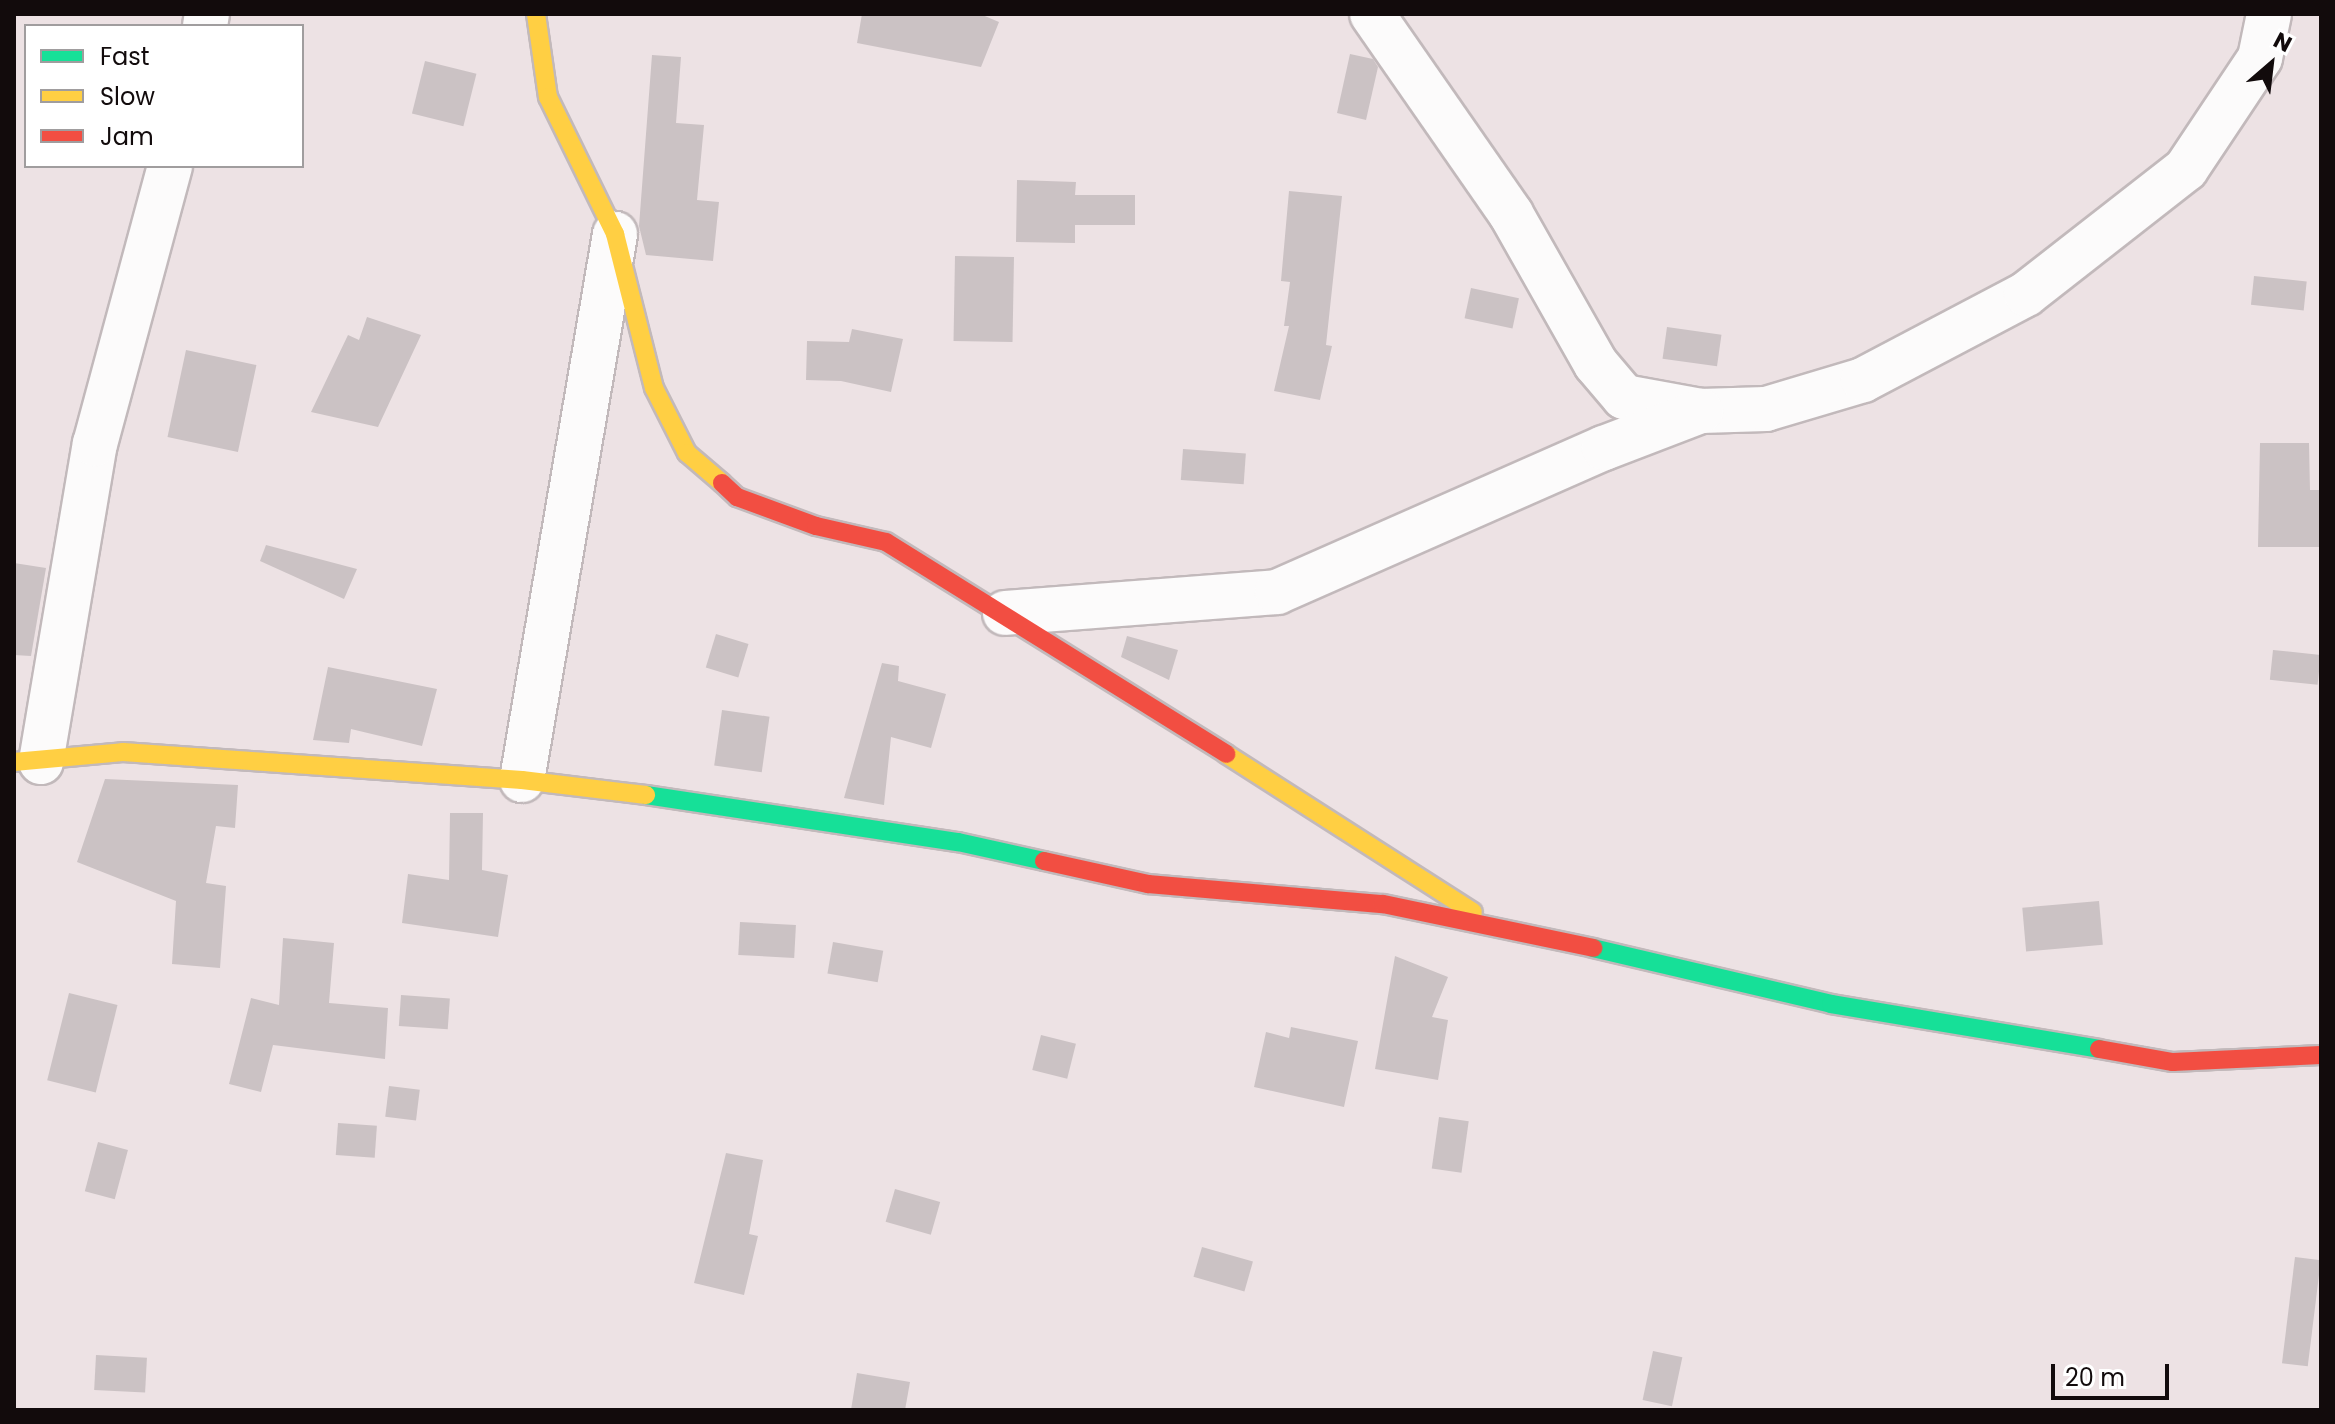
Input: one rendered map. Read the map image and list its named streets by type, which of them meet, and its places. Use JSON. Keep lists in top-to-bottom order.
{
  "legend": ["Fast", "Slow", "Jam"],
  "scale_bar": "20 m",
  "north": "top right"
}
